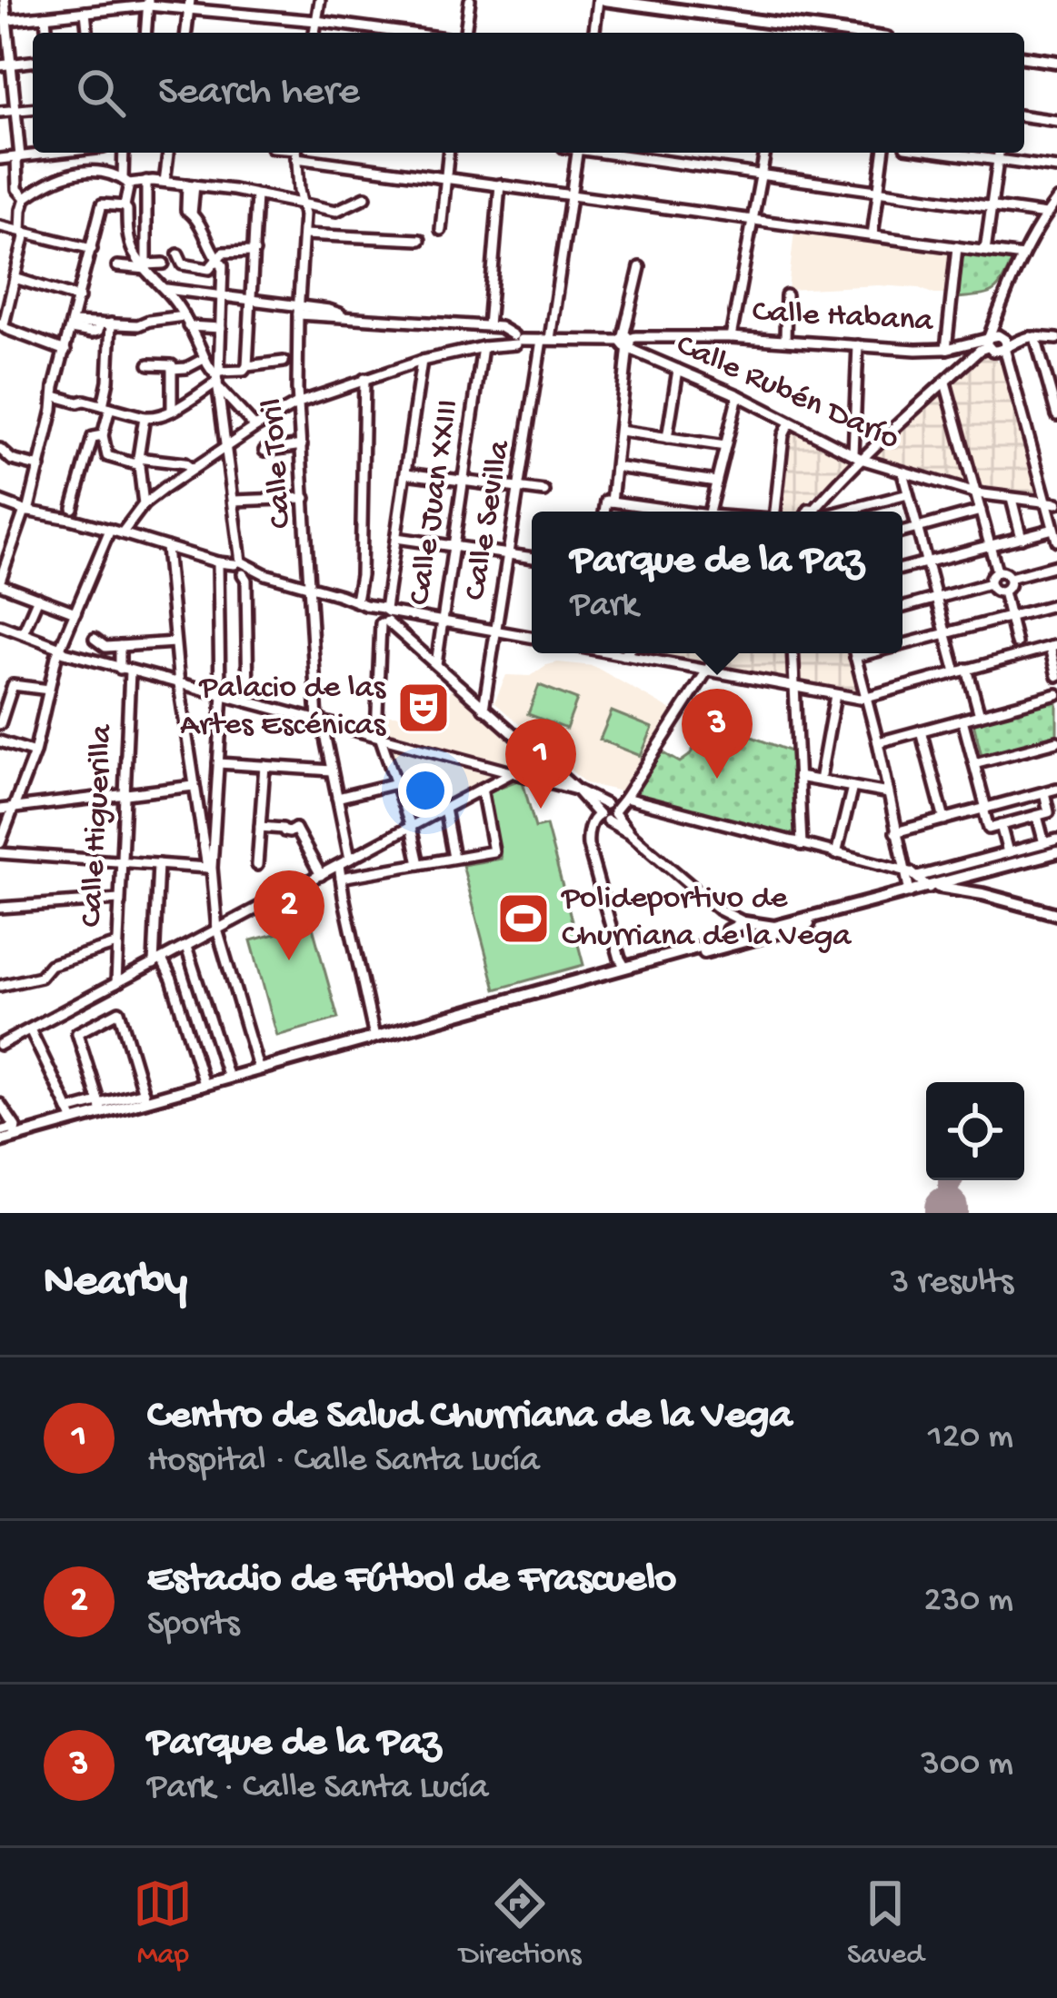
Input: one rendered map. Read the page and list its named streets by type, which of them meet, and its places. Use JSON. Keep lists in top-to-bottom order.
{
  "streets": {
    "street": [
      "Calle Habana",
      "Calle Rubén Darío",
      "Calle Toril",
      "Calle Juan XXIII",
      "Calle Sevilla",
      "Calle Higuerilla"
    ]
  },
  "crossings": [
    ["Calle Habana", "Calle Rubén Darío"],
    ["Calle Habana", "Calle Toril"],
    ["Calle Habana", "Calle Sevilla"]
  ],
  "places": {
    "theatre": ["Palacio de las Artes Escénicas"],
    "sports": ["Polideportivo de Churriana de la Vega"]
  },
  "page": {
    "search": "Search here",
    "popup": ["Parque de la Paz", "Park"],
    "pins": ["3", "1", "2"],
    "heading": ["Nearby", "3 results"],
    "list": [
      {
        "mark": "1",
        "name": "Centro de Salud Churriana de la Vega",
        "note": "Hospital · Calle Santa Lucía",
        "value": "120 m"
      },
      {
        "mark": "2",
        "name": "Estadio de Fútbol de Frascuelo",
        "note": "Sports",
        "value": "230 m"
      },
      {
        "mark": "3",
        "name": "Parque de la Paz",
        "note": "Park · Calle Santa Lucía",
        "value": "300 m"
      }
    ],
    "nav": ["Map", "Directions", "Saved"]
  }
}
